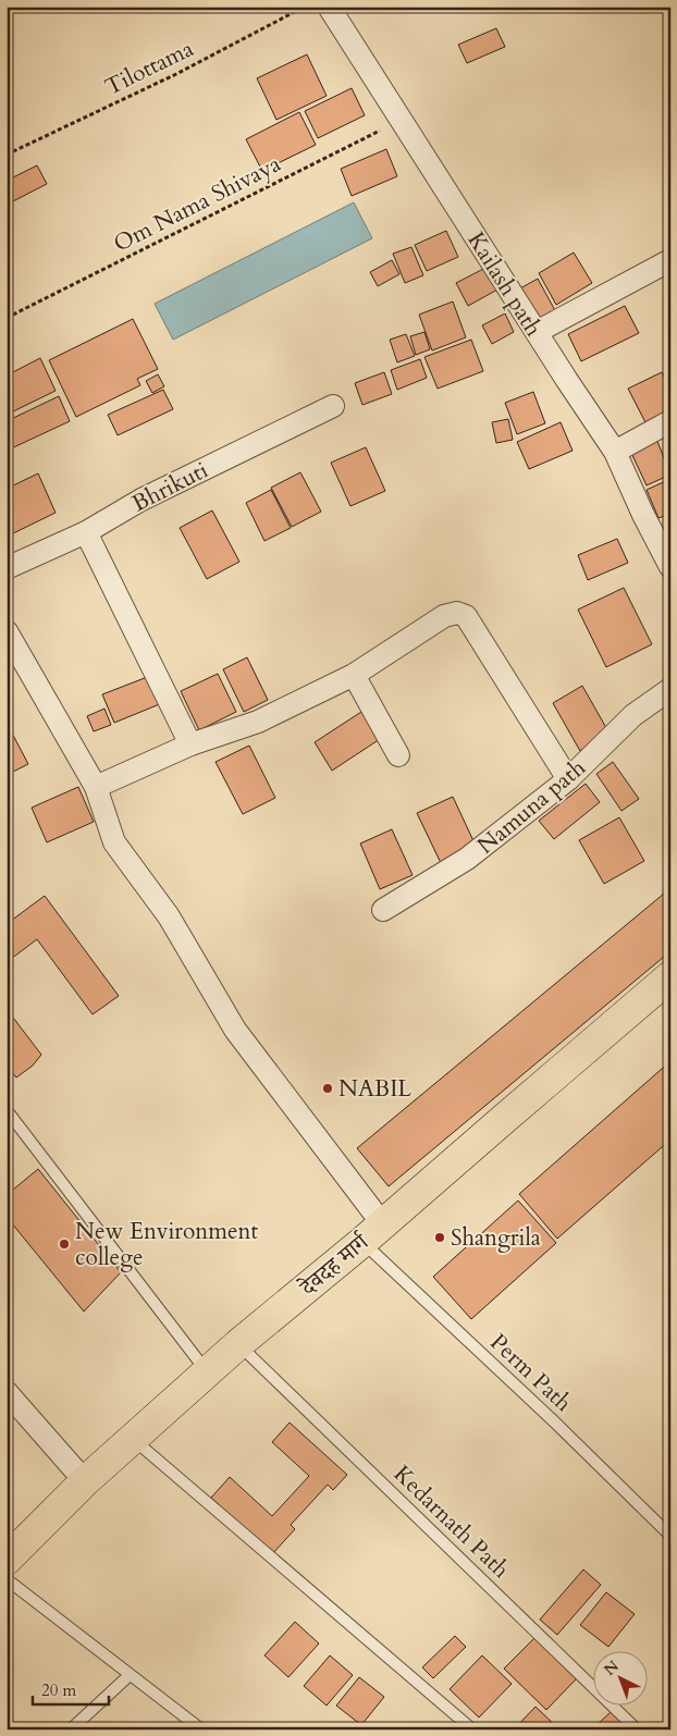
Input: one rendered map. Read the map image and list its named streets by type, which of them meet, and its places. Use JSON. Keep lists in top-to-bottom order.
{
  "streets": {
    "main road": ["देवदह मार्ग"],
    "street": ["Kailash path", "Bhrikuti", "Namuna path"],
    "lane": ["Perm Path", "Kedarnath Path"],
    "path": ["Tilottama", "Om Nama Shivaya"]
  },
  "crossings": [
    ["Om Nama Shivaya", "Kailash path"],
    ["देवदह मार्ग", "Perm Path"],
    ["देवदह मार्ग", "Kedarnath Path"]
  ],
  "places": ["NABIL", "Shangrila", "New Environment college"],
  "scale_bar": "20 m",
  "north": "top left"
}
